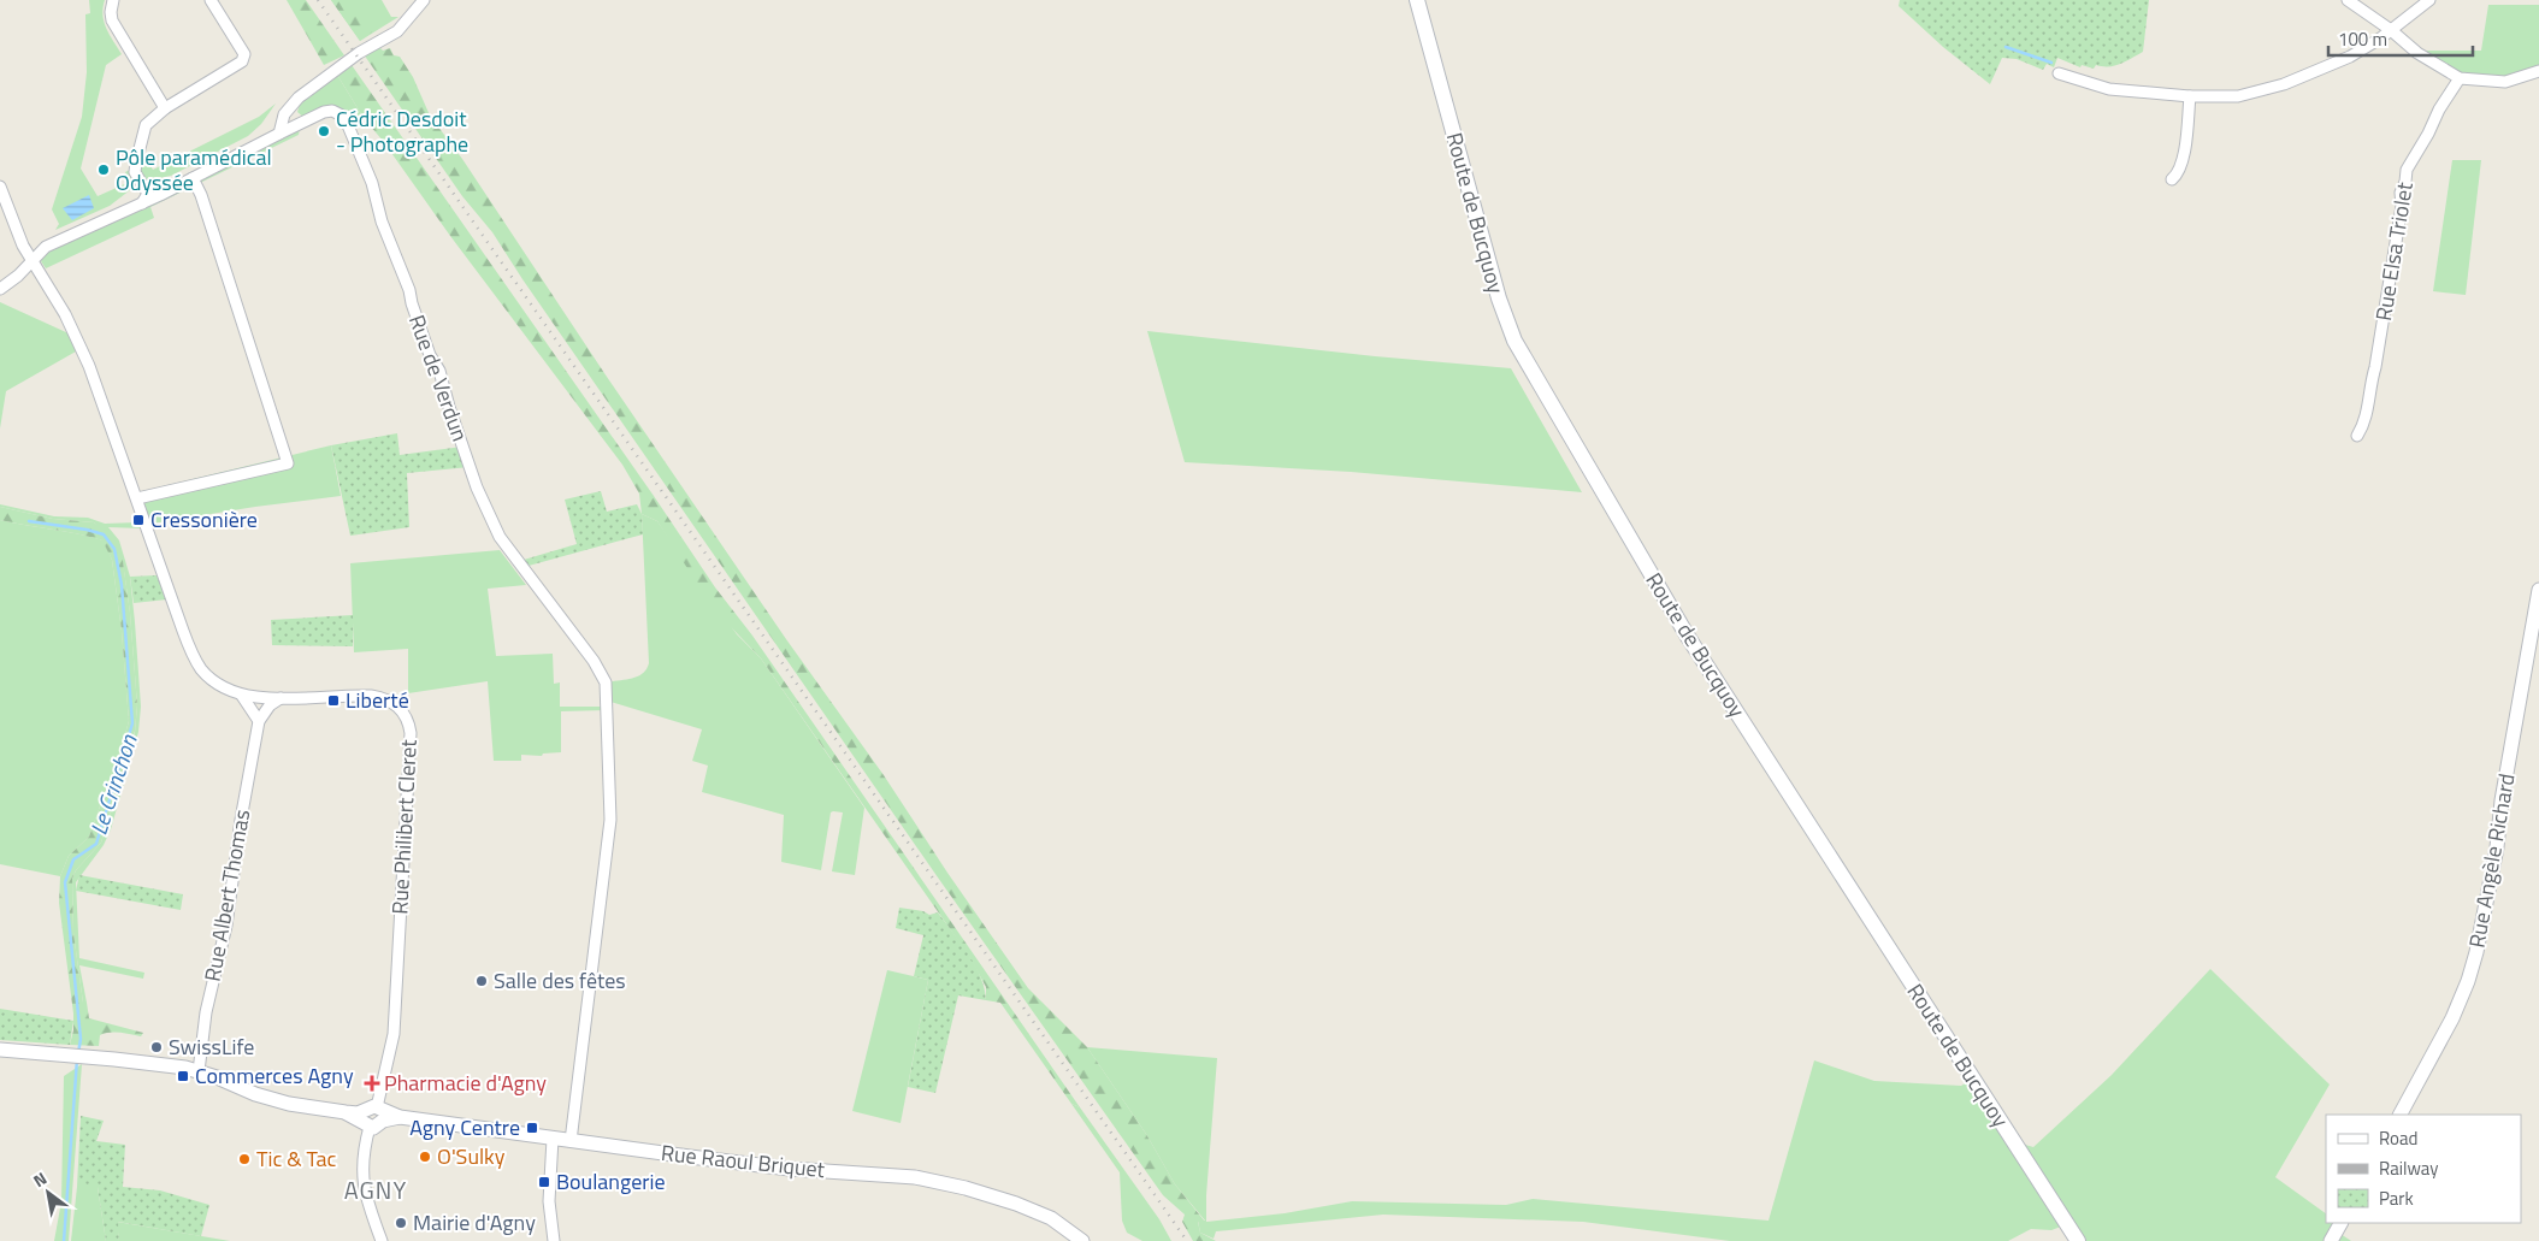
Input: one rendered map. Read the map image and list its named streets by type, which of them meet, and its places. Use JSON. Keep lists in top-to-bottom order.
{
  "streets": {
    "main road": ["Route de Bucquoy"],
    "street": [
      "Rue Elsa Triolet",
      "Rue de Verdun",
      "Rue Philibert Cleret",
      "Rue Angèle Richard",
      "Rue Albert Thomas",
      "Rue Raoul Briquet"
    ]
  },
  "crossings": [
    ["Rue de Verdun", "Rue Raoul Briquet"],
    ["Rue Philibert Cleret", "Rue Raoul Briquet"],
    ["Rue Albert Thomas", "Rue Raoul Briquet"]
  ],
  "districts": ["AGNY"],
  "water": ["Le Crinchon"],
  "places": {
    "other": [
      "Cédric Desdoit - Photographe",
      "Pôle paramédical Odyssée",
      "Salle des fêtes",
      "SwissLife",
      "O'Sulky",
      "Tic & Tac",
      "Mairie d'Agny"
    ],
    "transit": [
      "Cressonière",
      "Liberté",
      "Commerces Agny",
      "Agny Centre",
      "Boulangerie"
    ],
    "health": ["Pharmacie d'Agny"]
  },
  "legend": ["Road", "Railway", "Park"],
  "scale_bar": "100 m",
  "north": "top left"
}
